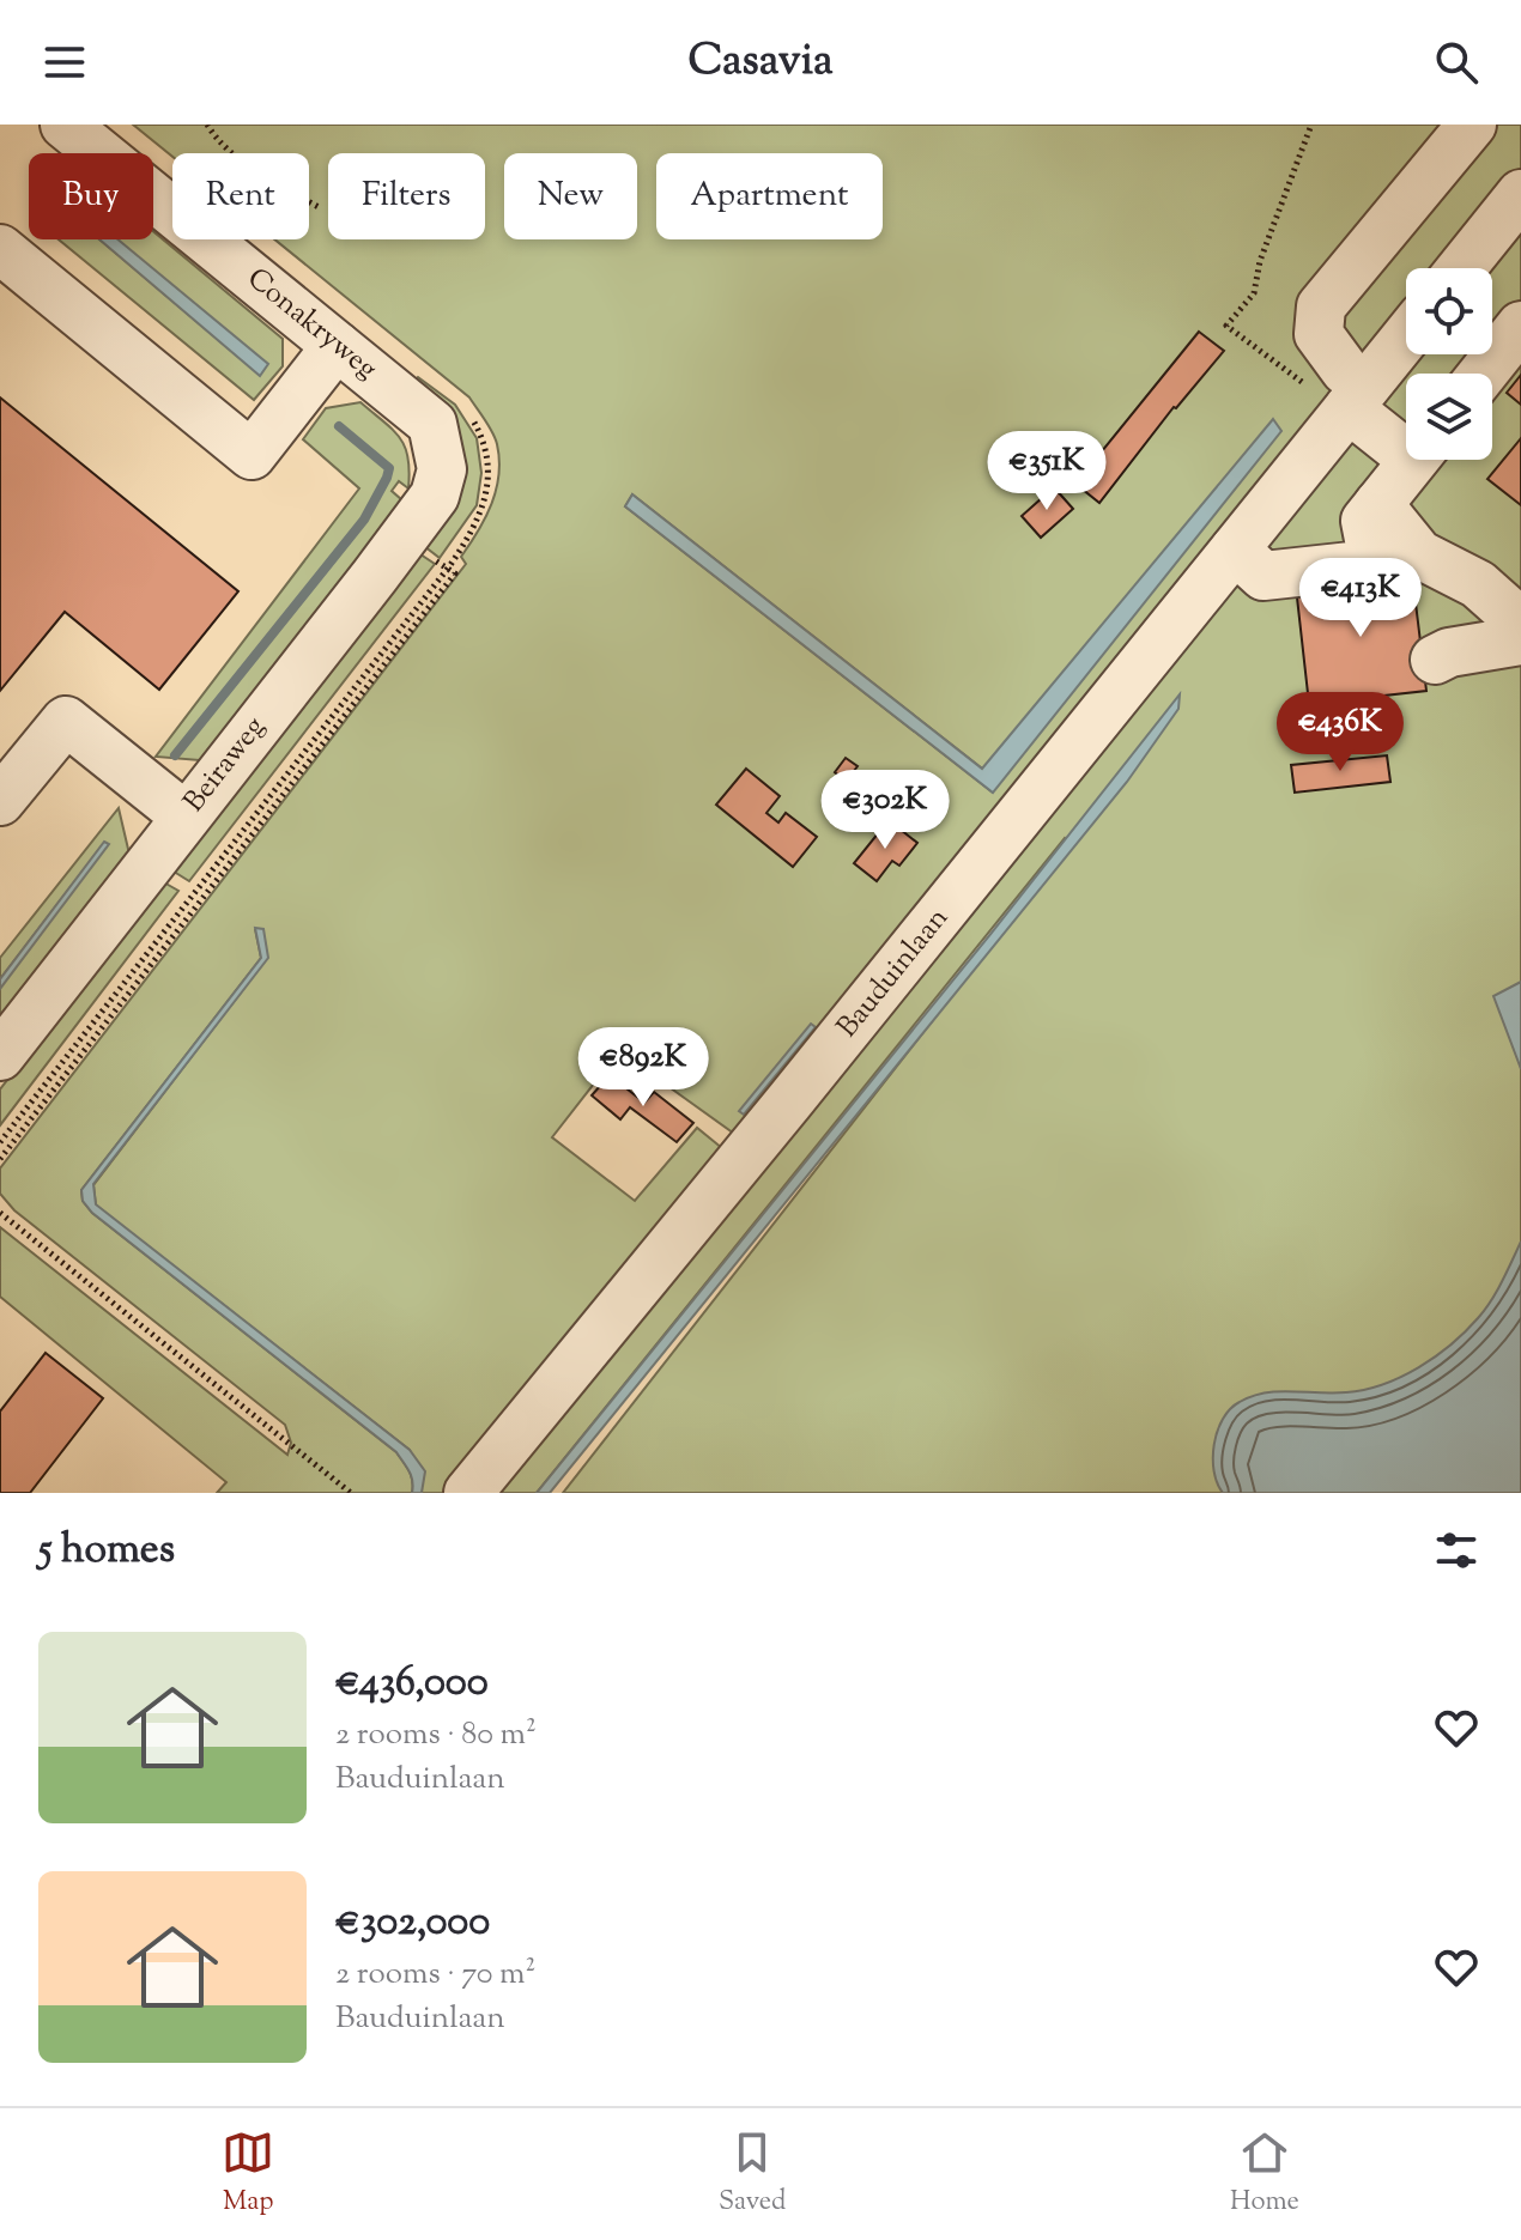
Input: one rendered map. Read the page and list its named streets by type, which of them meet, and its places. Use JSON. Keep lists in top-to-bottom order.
{
  "streets": {
    "street": ["Conakryweg", "Beiraweg", "Bauduinlaan"]
  },
  "crossings": [
    ["Conakryweg", "Beiraweg"]
  ],
  "page": {
    "header": "Casavia",
    "chip": [
      "Buy",
      "Rent",
      "Filters",
      "New",
      "Apartment"
    ],
    "price": [
      "€351K",
      "€413K",
      "€436K",
      "€302K",
      "€892K"
    ],
    "heading": "5 homes",
    "list": [
      {
        "name": "€436,000",
        "note": "2 rooms · 80 m² · Bauduinlaan"
      },
      {
        "name": "€302,000",
        "note": "2 rooms · 70 m² · Bauduinlaan"
      }
    ],
    "tabs": ["Map", "Saved", "Home"]
  }
}
